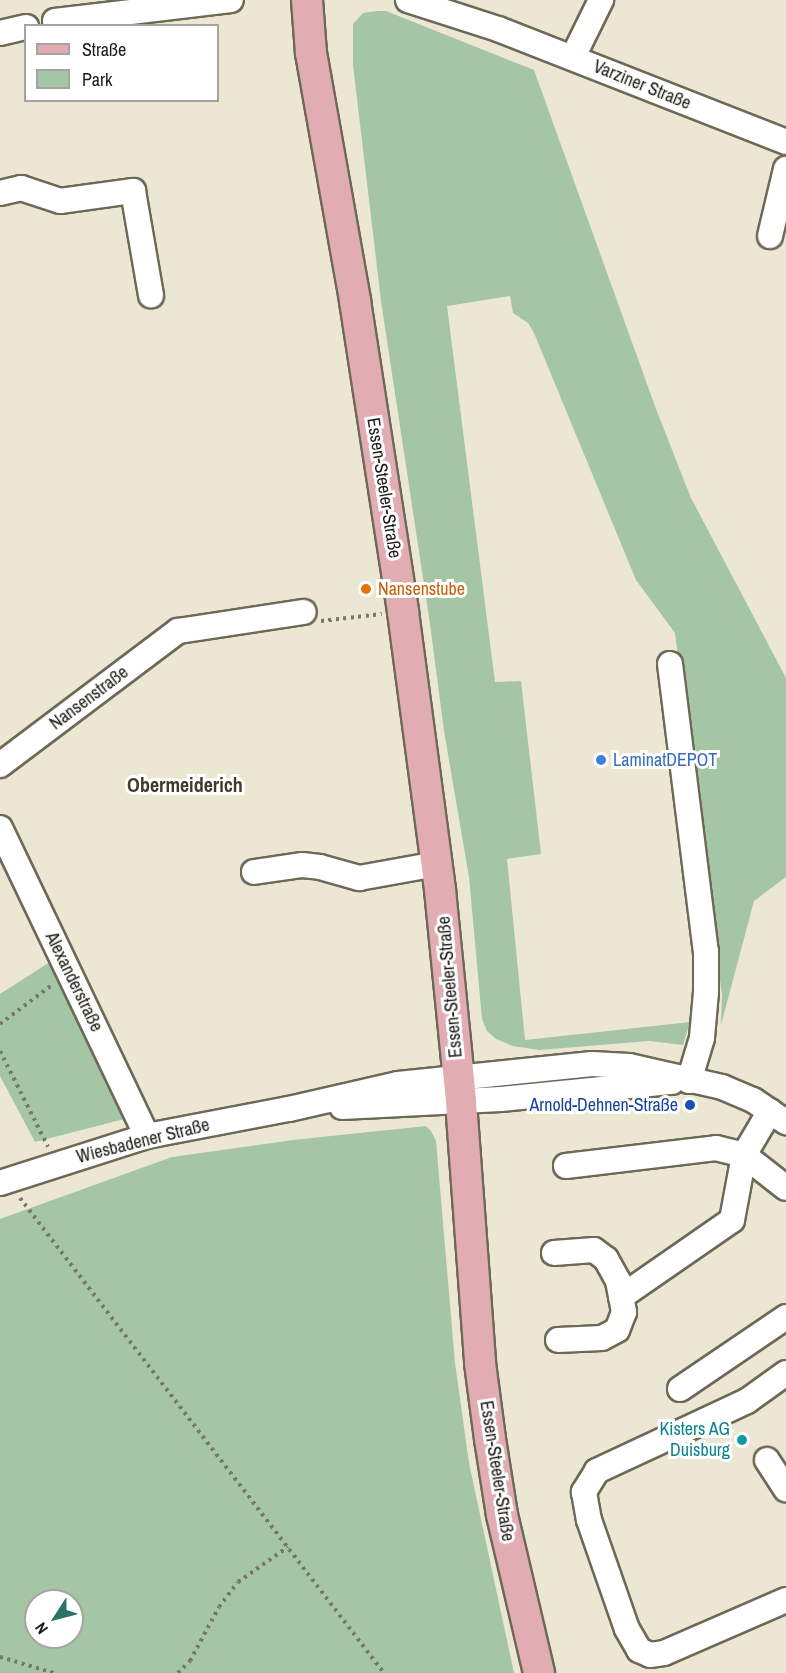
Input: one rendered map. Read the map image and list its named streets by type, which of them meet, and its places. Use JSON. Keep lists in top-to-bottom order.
{
  "streets": {
    "main road": ["Essen-Steeler-Straße"],
    "street": [
      "Varziner Straße",
      "Nansenstraße",
      "Alexanderstraße",
      "Wiesbadener Straße"
    ]
  },
  "crossings": [
    ["Essen-Steeler-Straße", "Wiesbadener Straße"],
    ["Alexanderstraße", "Wiesbadener Straße"]
  ],
  "districts": ["Obermeiderich"],
  "places": [
    "Nansenstube",
    "LaminatDEPOT",
    "Arnold-Dehnen-Straße",
    "Kisters AG Duisburg"
  ],
  "legend": ["Straße", "Park"],
  "north": "bottom left"
}
